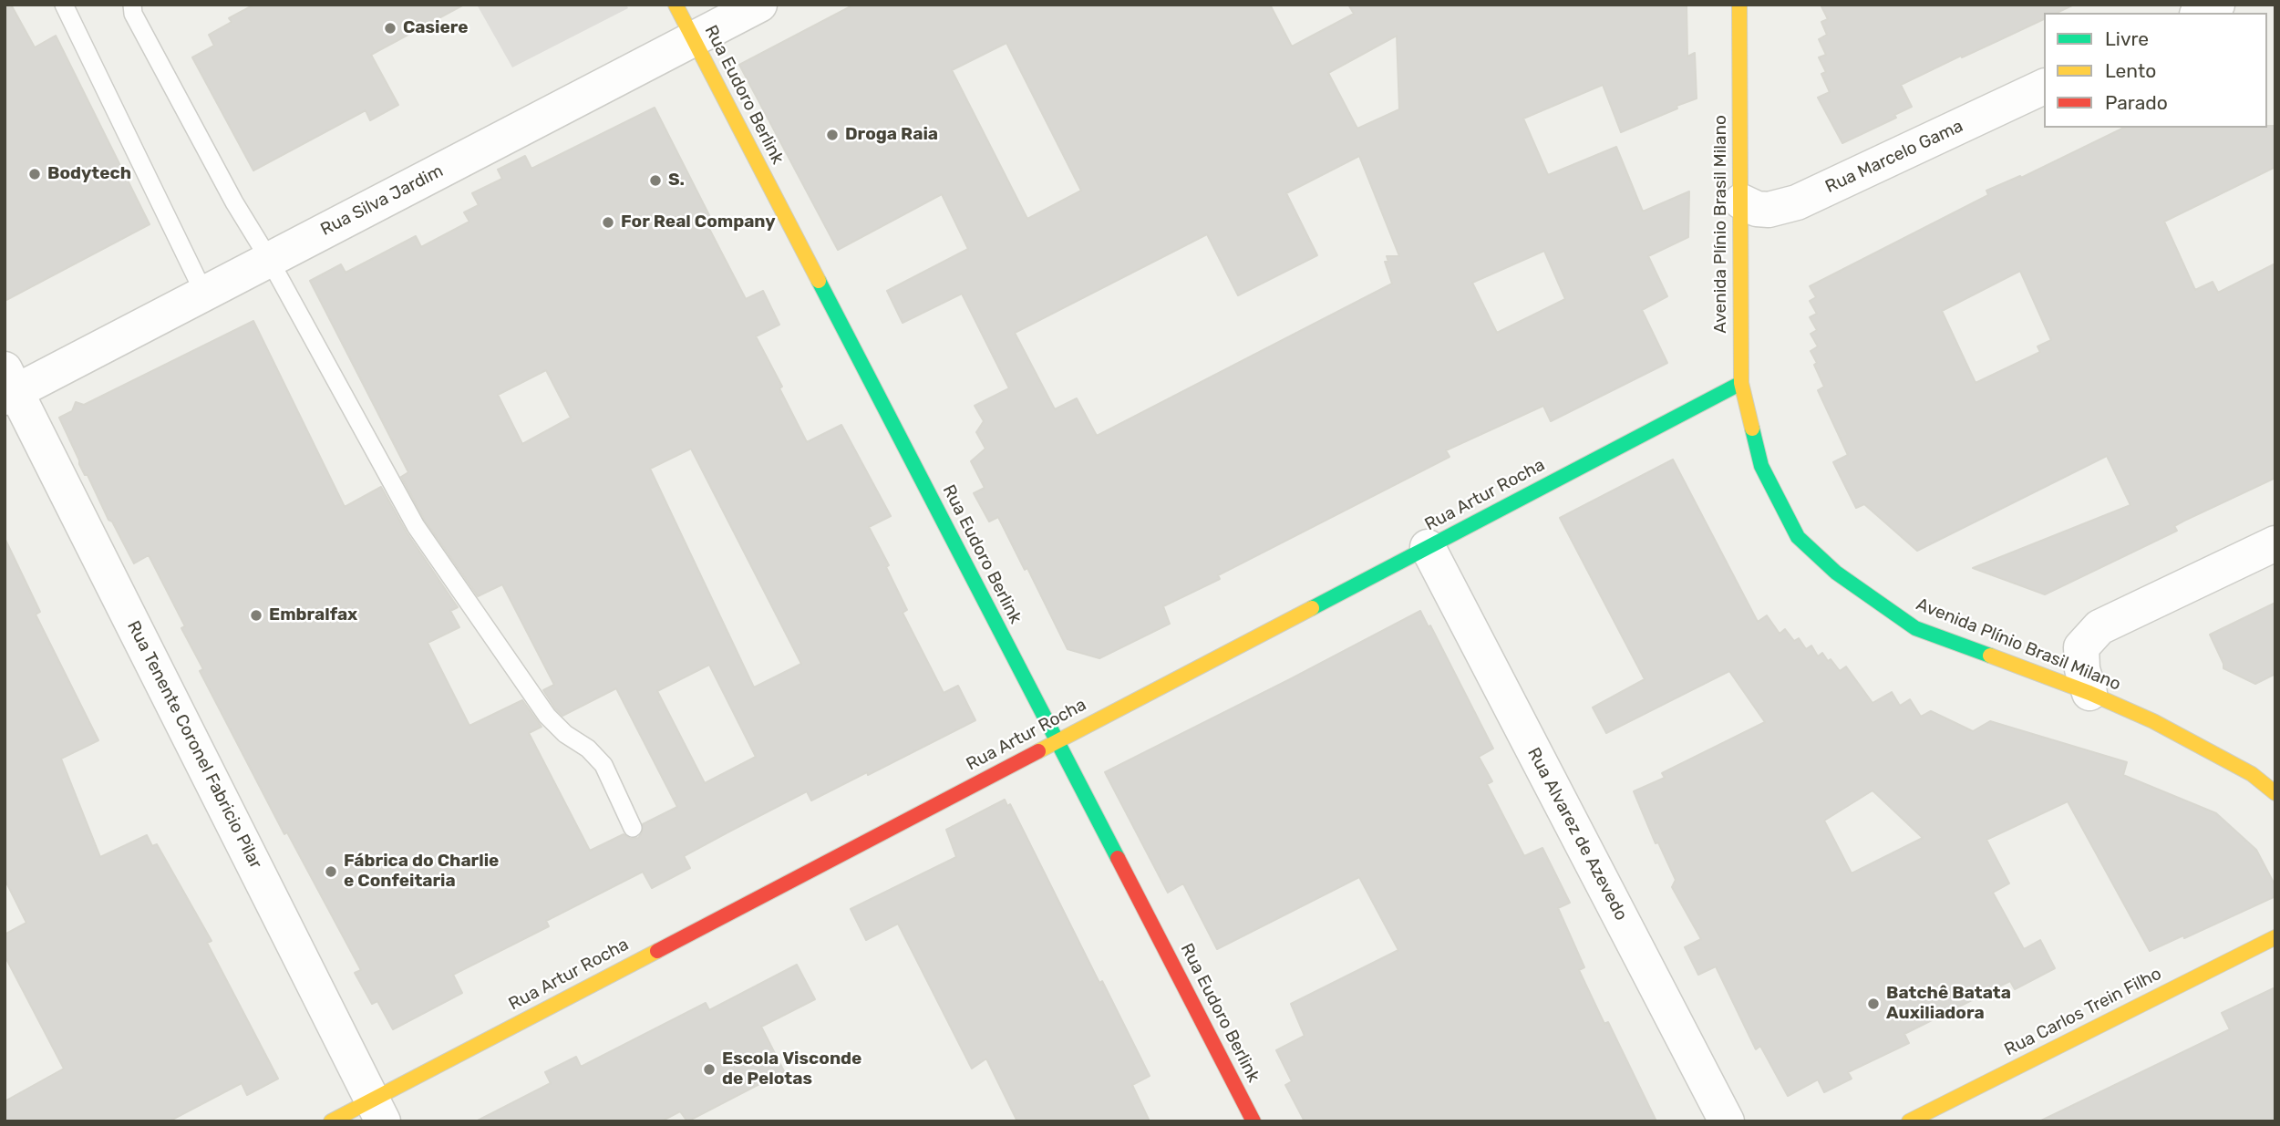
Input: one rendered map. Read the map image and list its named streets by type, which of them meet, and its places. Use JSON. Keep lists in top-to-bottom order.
{
  "streets": {
    "street": [
      "Rua Eudoro Berlink",
      "Rua Marcelo Gama",
      "Rua Silva Jardim",
      "Avenida Plínio Brasil Milano",
      "Rua Artur Rocha",
      "Rua Tenente Coronel Fabricio Pilar",
      "Rua Alvarez de Azevedo",
      "Rua Carlos Trein Filho"
    ]
  },
  "crossings": [
    ["Rua Eudoro Berlink", "Rua Silva Jardim"],
    ["Rua Eudoro Berlink", "Rua Artur Rocha"],
    ["Rua Marcelo Gama", "Avenida Plínio Brasil Milano"],
    ["Rua Silva Jardim", "Rua Tenente Coronel Fabricio Pilar"],
    ["Avenida Plínio Brasil Milano", "Rua Artur Rocha"],
    ["Rua Artur Rocha", "Rua Tenente Coronel Fabricio Pilar"],
    ["Rua Artur Rocha", "Rua Alvarez de Azevedo"]
  ],
  "places": [
    "Casiere",
    "Droga Raia",
    "Bodytech",
    "S.",
    "For Real Company",
    "Embralfax",
    "Fábrica do Charlie e Confeitaria",
    "Batchê Batata Auxiliadora",
    "Escola Visconde de Pelotas"
  ],
  "legend": ["Livre", "Lento", "Parado"]
}
